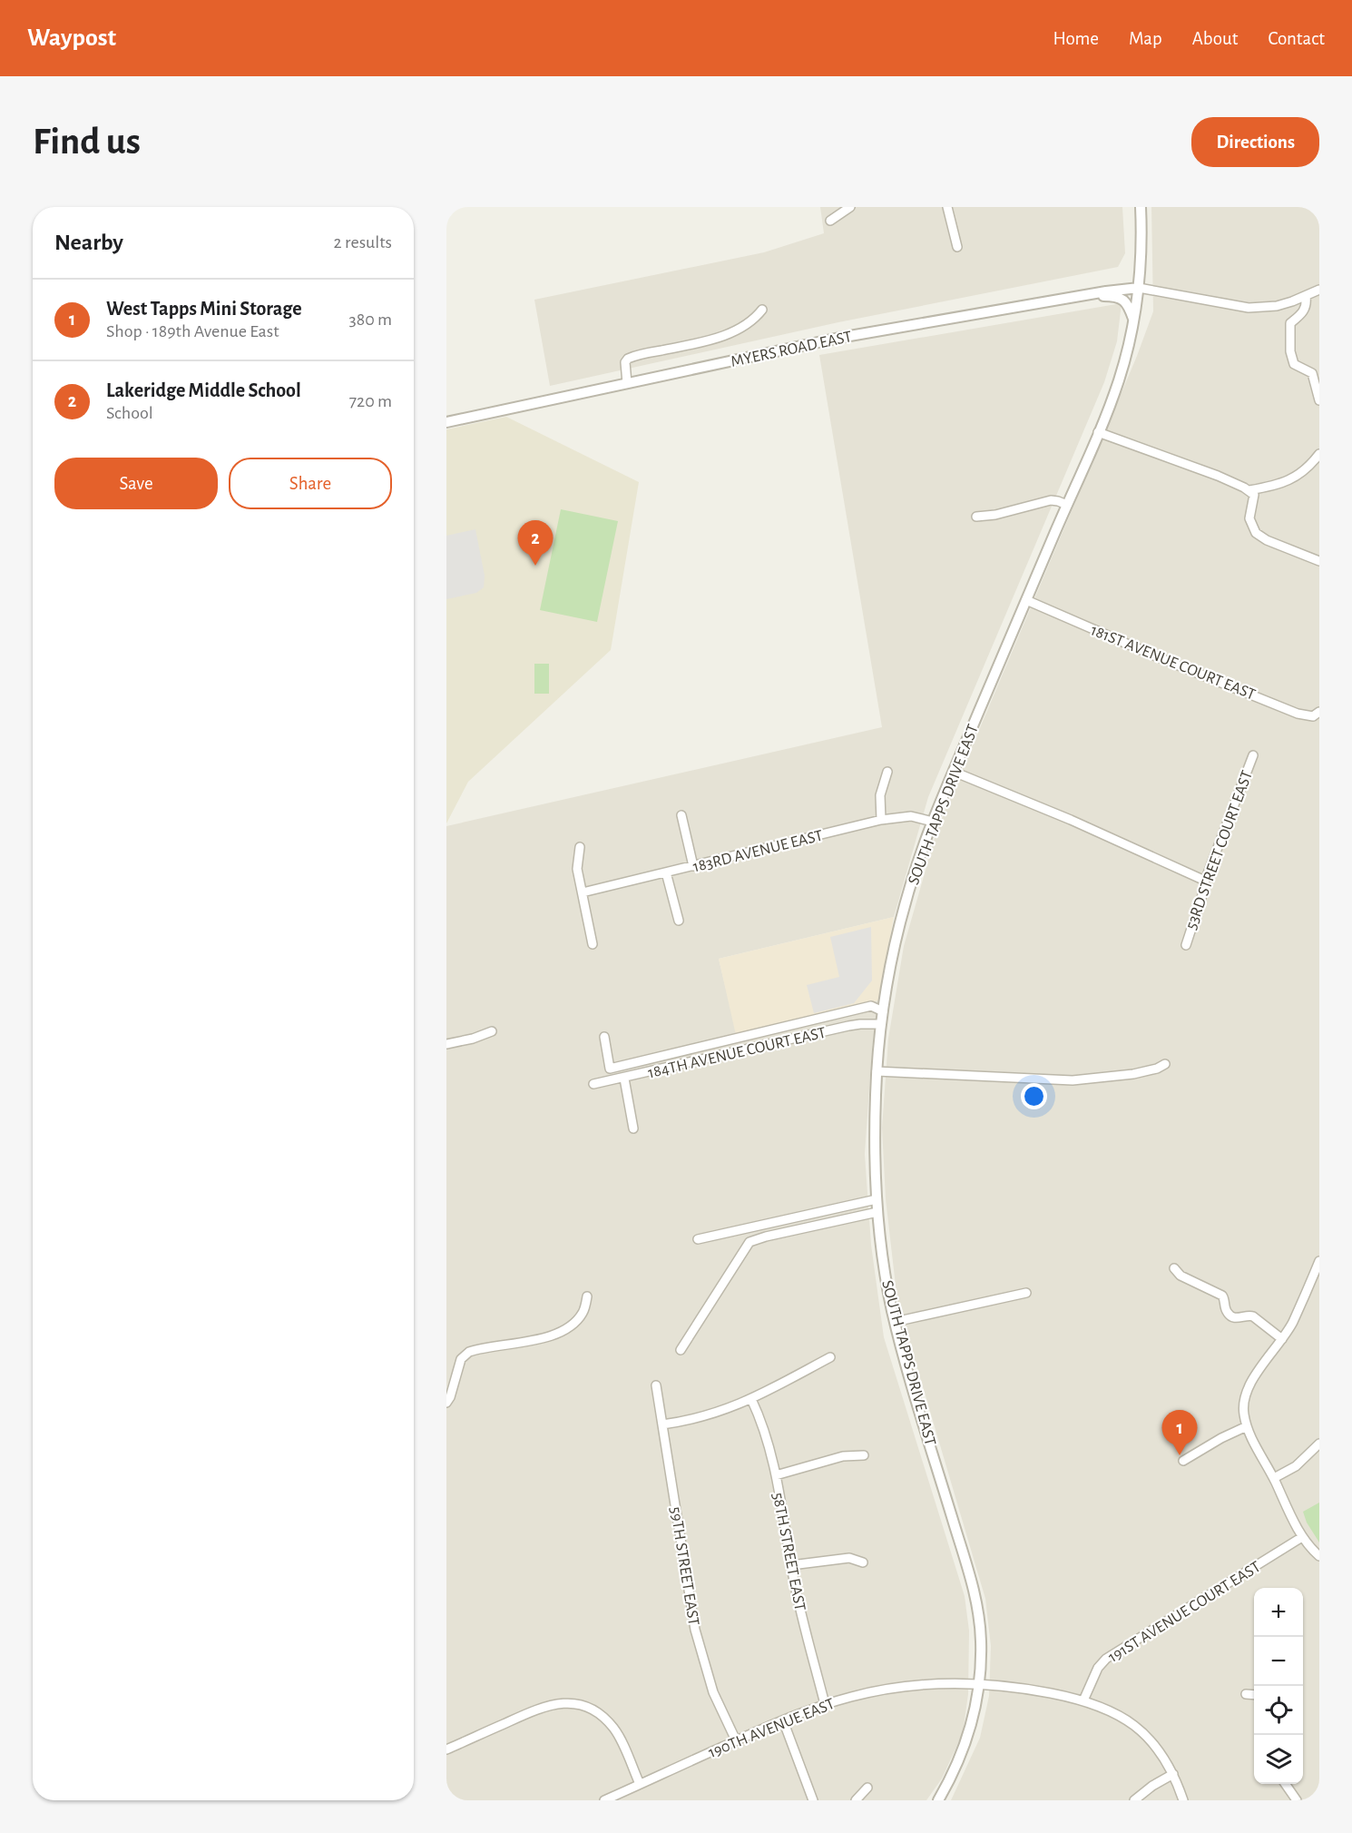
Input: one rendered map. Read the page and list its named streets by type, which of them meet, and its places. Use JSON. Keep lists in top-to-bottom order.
{
  "streets": {
    "street": [
      "MYERS ROAD EAST",
      "181ST AVENUE COURT EAST",
      "SOUTH TAPPS DRIVE EAST",
      "53RD STREET COURT EAST",
      "183RD AVENUE EAST",
      "184TH AVENUE COURT EAST",
      "58TH STREET EAST",
      "59TH STREET EAST",
      "191ST AVENUE COURT EAST",
      "190TH AVENUE EAST"
    ]
  },
  "crossings": [
    ["MYERS ROAD EAST", "SOUTH TAPPS DRIVE EAST"],
    ["181ST AVENUE COURT EAST", "SOUTH TAPPS DRIVE EAST"],
    ["SOUTH TAPPS DRIVE EAST", "183RD AVENUE EAST"],
    ["SOUTH TAPPS DRIVE EAST", "184TH AVENUE COURT EAST"],
    ["SOUTH TAPPS DRIVE EAST", "190TH AVENUE EAST"],
    ["58TH STREET EAST", "190TH AVENUE EAST"],
    ["59TH STREET EAST", "190TH AVENUE EAST"],
    ["191ST AVENUE COURT EAST", "190TH AVENUE EAST"]
  ],
  "page": {
    "header": "Waypost",
    "nav": [
      "Home",
      "Map",
      "About",
      "Contact"
    ],
    "buttons": [
      "Directions",
      ["Save", "Share"]
    ],
    "title": "Find us",
    "heading": ["Nearby", "2 results"],
    "list": [
      {
        "mark": "1",
        "name": "West Tapps Mini Storage",
        "note": "Shop · 189th Avenue East",
        "value": "380 m"
      },
      {
        "mark": "2",
        "name": "Lakeridge Middle School",
        "note": "School",
        "value": "720 m"
      }
    ],
    "pins": ["2", "1"],
    "map_buttons": ["+", "−"]
  }
}
